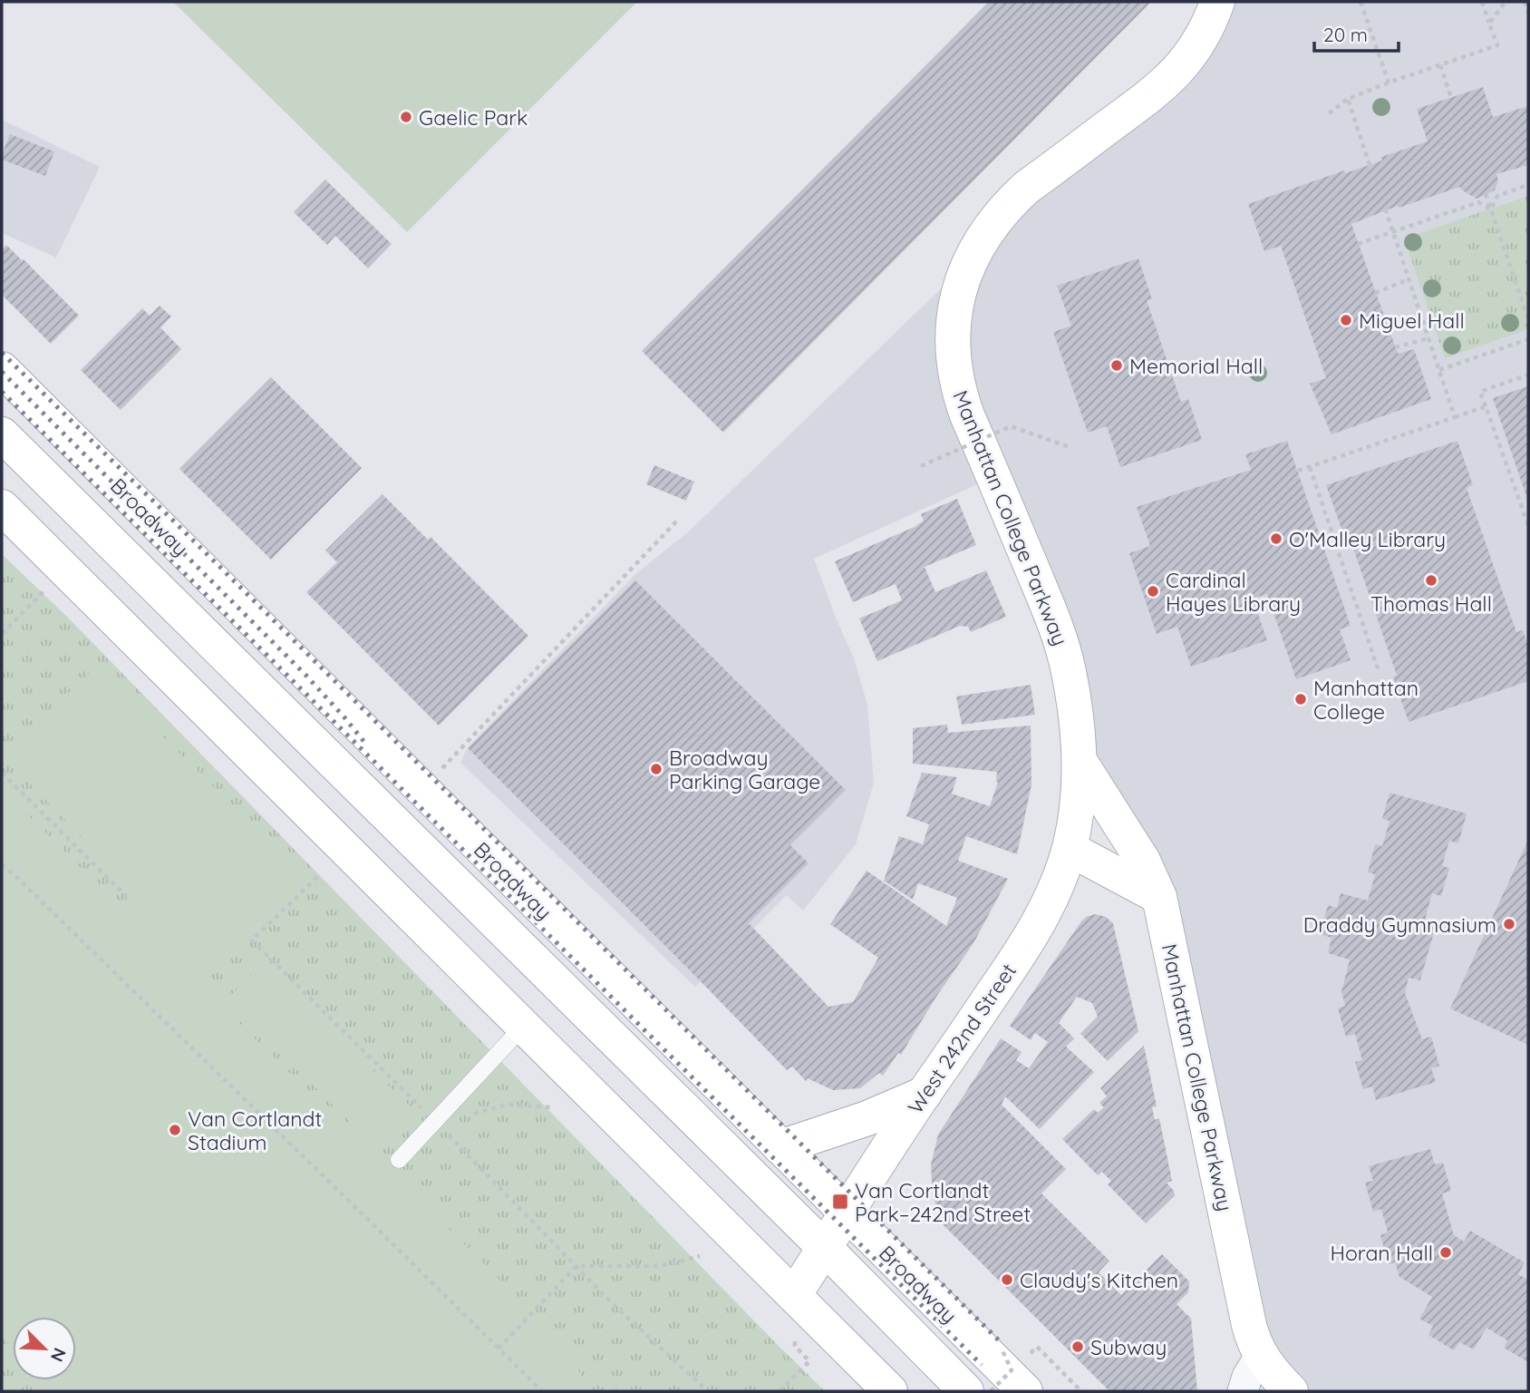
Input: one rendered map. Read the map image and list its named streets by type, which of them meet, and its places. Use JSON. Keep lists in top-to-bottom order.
{
  "streets": {
    "main road": ["Broadway", "Manhattan College Parkway", "West 242nd Street"]
  },
  "crossings": [
    ["Broadway", "West 242nd Street"],
    ["Manhattan College Parkway", "West 242nd Street"]
  ],
  "places": {
    "other": [
      "Gaelic Park",
      "Miguel Hall",
      "Memorial Hall",
      "O'Malley Library",
      "Thomas Hall",
      "Cardinal Hayes Library",
      "Manhattan College",
      "Broadway Parking Garage",
      "Draddy Gymnasium",
      "Van Cortlandt Stadium",
      "Horan Hall",
      "Claudy's Kitchen",
      "Subway"
    ],
    "transit": ["Van Cortlandt Park–242nd Street"]
  },
  "scale_bar": "20 m",
  "north": "bottom right"
}
